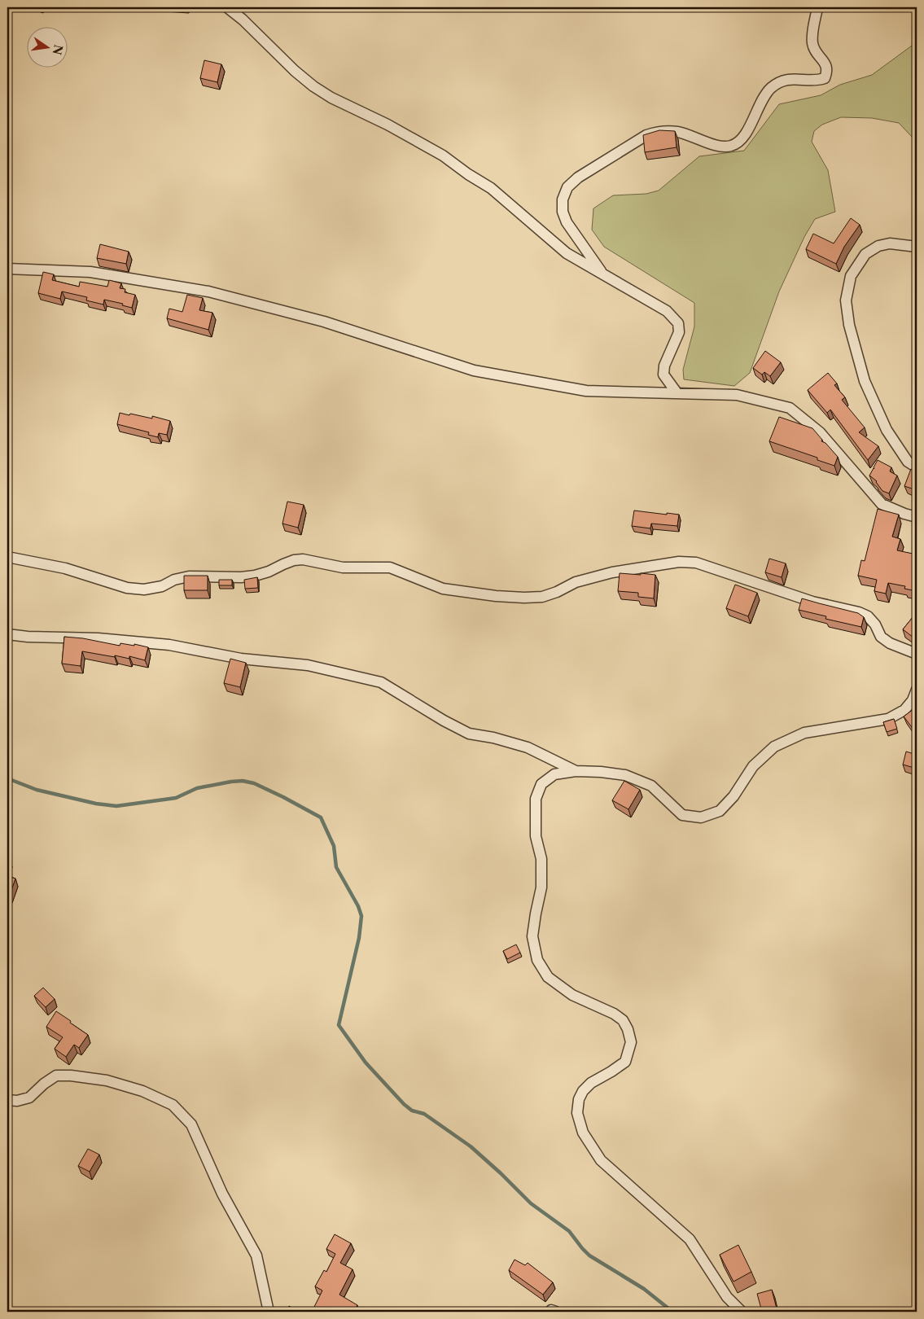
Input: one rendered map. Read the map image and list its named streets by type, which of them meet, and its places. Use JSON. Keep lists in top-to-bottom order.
{
  "north": "right"
}
